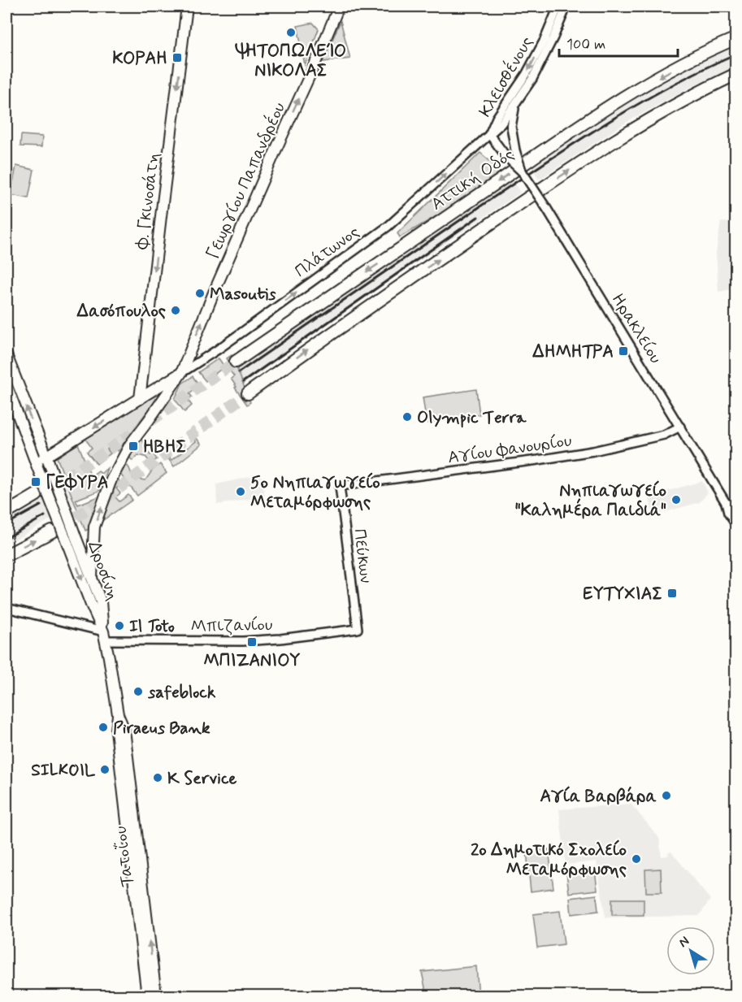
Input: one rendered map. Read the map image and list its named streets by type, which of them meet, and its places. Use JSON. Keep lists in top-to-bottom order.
{
  "streets": {
    "highway": ["Αττική Οδός"],
    "main road": [
      "Γεωργίου Παπανδρέου",
      "Φ. Γκινοσάτη",
      "Πλάτωνος",
      "Δροσίνη",
      "Τατοΐου"
    ],
    "street": [
      "Κλεισθένους",
      "Ηρακλείου",
      "Αγίου Φανουρίου",
      "Πεύκων",
      "Μπιζανίου"
    ]
  },
  "crossings": [
    ["Κλεισθένους", "Πλάτωνος"],
    ["Κλεισθένους", "Ηρακλείου"],
    ["Γεωργίου Παπανδρέου", "Πλάτωνος"],
    ["Γεωργίου Παπανδρέου", "Δροσίνη"],
    ["Φ. Γκινοσάτη", "Πλάτωνος"],
    ["Πλάτωνος", "Ηρακλείου"],
    ["Πλάτωνος", "Δροσίνη"],
    ["Ηρακλείου", "Αγίου Φανουρίου"],
    ["Αγίου Φανουρίου", "Πεύκων"],
    ["Πεύκων", "Μπιζανίου"],
    ["Δροσίνη", "Μπιζανίου"],
    ["Δροσίνη", "Τατοΐου"],
    ["Μπιζανίου", "Τατοΐου"]
  ],
  "one_way": ["Γεωργίου Παπανδρέου", "Φ. Γκινοσάτη"],
  "places": {
    "other": [
      "ΨΗΤΟΠΩΛΕΊΟ ΝΙΚΟΛΑΣ",
      "Masoutis",
      "Δασόπουλος",
      "Olympic Terra",
      "5ο Νηπιαγωγείο Μεταμόρφωσης",
      "Νηπιαγωγείο \"Καλημέρα Παιδιά\"",
      "Il Toto",
      "safeblock",
      "Piraeus Bank",
      "SILKOIL",
      "K Service",
      "Αγία Βαρβάρα",
      "2ο Δημοτικό Σχολείο Μεταμόρφωσης"
    ],
    "transit": [
      "ΚΟΡΑΗ",
      "ΔΗΜΗΤΡΑ",
      "ΗΒΗΣ",
      "ΓΕΦΥΡΑ",
      "ΕΥΤΥΧΙΑΣ",
      "ΜΠΙΖΑΝΙΟΥ"
    ]
  },
  "scale_bar": "100 m",
  "north": "top left"
}
